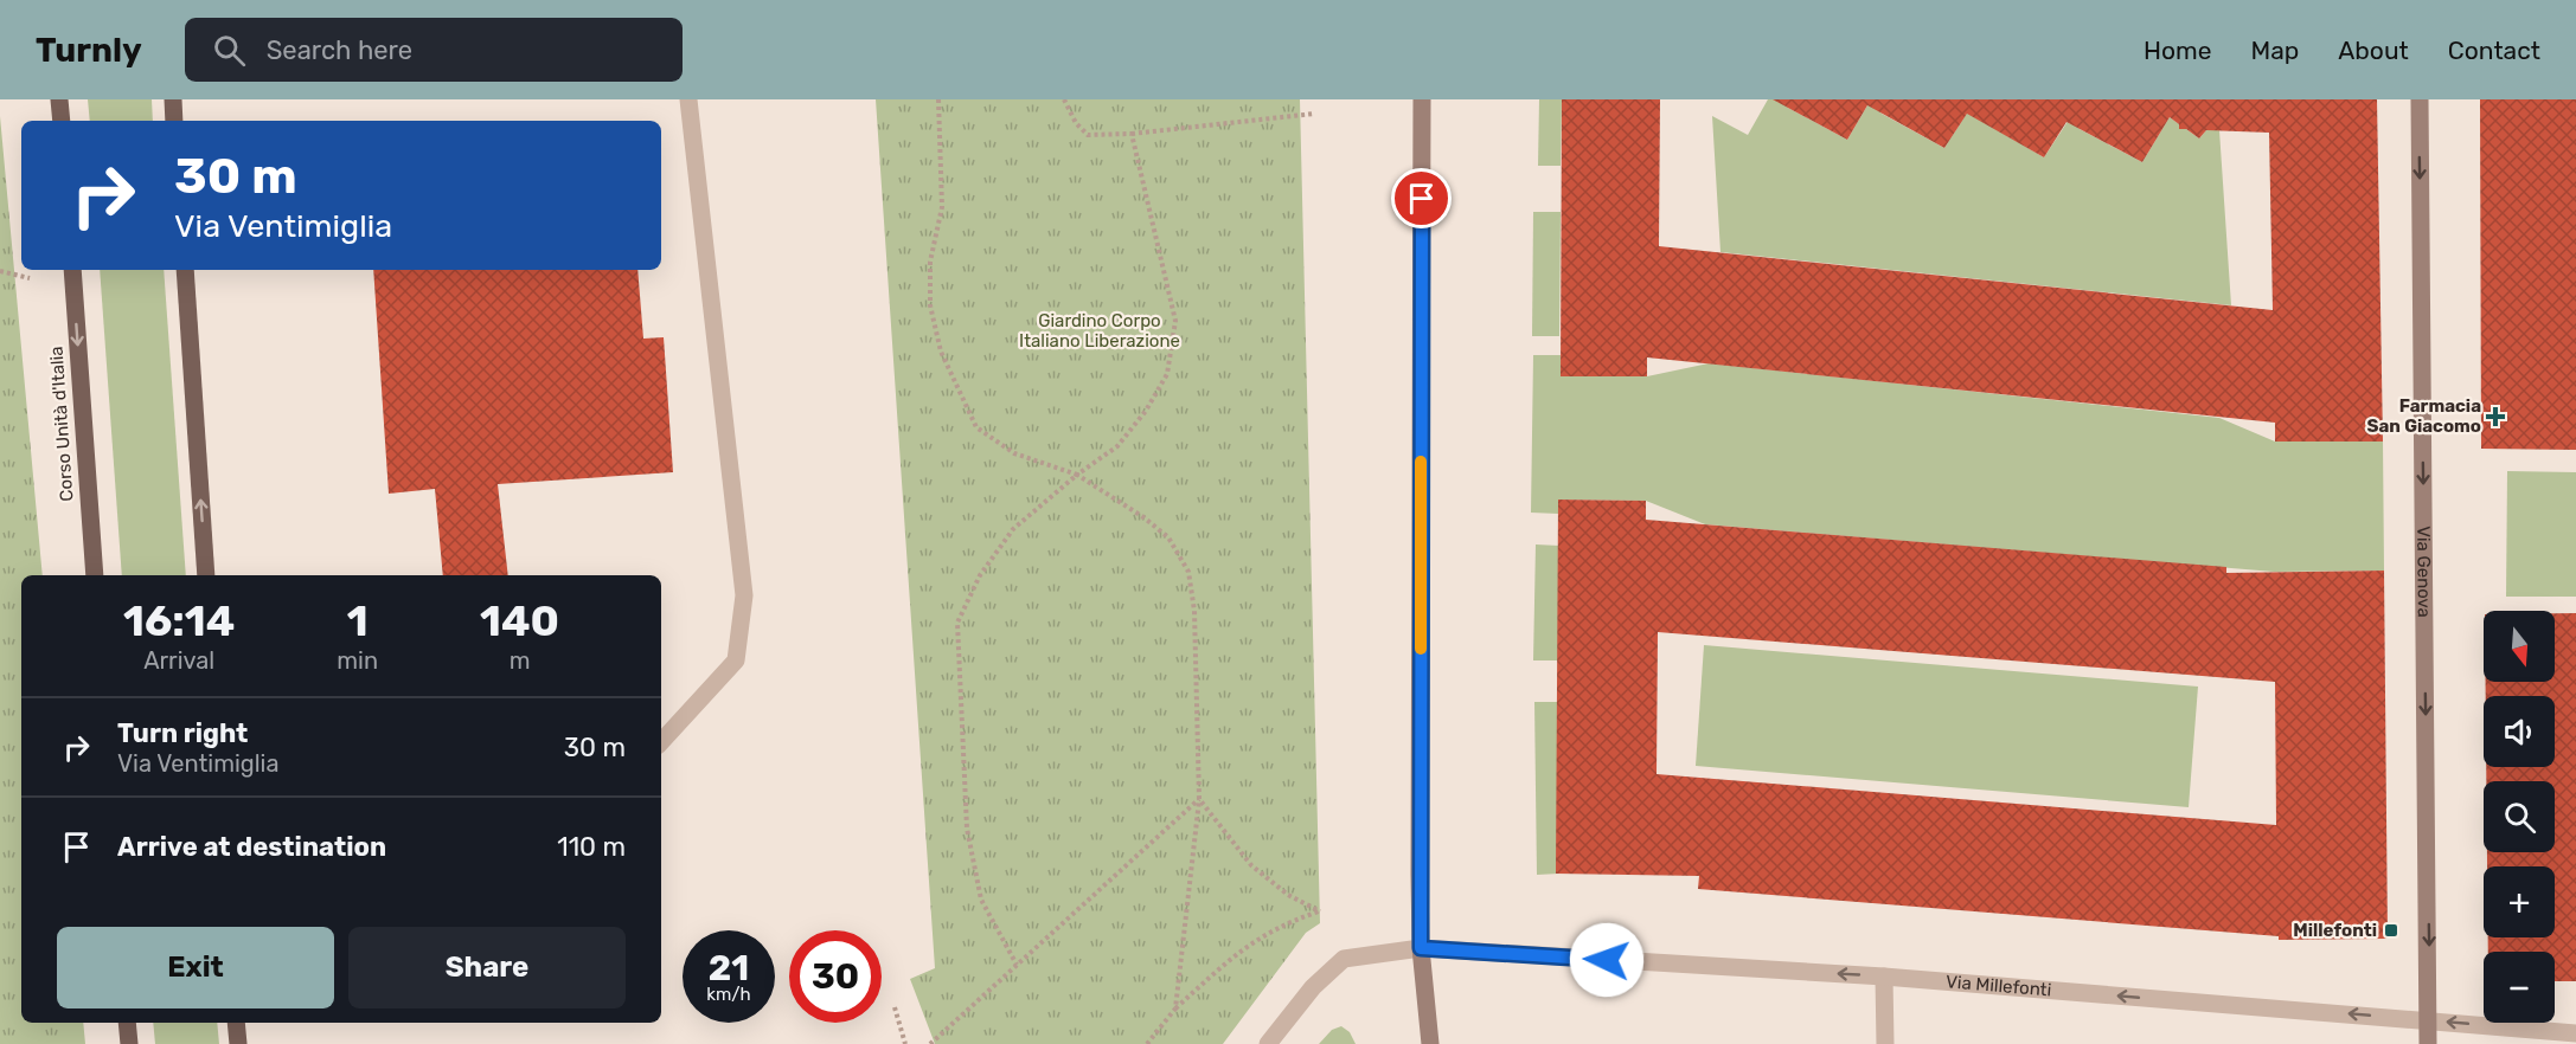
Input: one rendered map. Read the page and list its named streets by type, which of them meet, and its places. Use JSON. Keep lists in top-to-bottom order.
{
  "streets": {
    "main road": ["Corso Unità d'Italia"],
    "street": ["Via Genova", "Via Millefonti"]
  },
  "crossings": [
    ["Via Genova", "Via Millefonti"]
  ],
  "one_way": ["Via Genova", "Via Millefonti"],
  "parks": ["Giardino Corpo Italiano Liberazione"],
  "places": {
    "health": ["Farmacia San Giacomo"],
    "transit": ["Millefonti"]
  },
  "north": "bottom",
  "page": {
    "header": "Turnly",
    "search": "Search here",
    "nav": [
      "Home",
      "Map",
      "About",
      "Contact"
    ],
    "turn": ["30 m", "Via Ventimiglia"],
    "eta": [
      "16:14",
      "Arrival",
      "1",
      "min",
      "140",
      "m"
    ],
    "map_buttons": ["+", "−"],
    "list": [
      {
        "name": "Turn right",
        "note": "Via Ventimiglia",
        "value": "30 m"
      },
      {
        "name": "Arrive at destination",
        "value": "110 m"
      }
    ],
    "buttons": ["Exit", "Share"],
    "speed": "21 km/h",
    "limit": "30"
  }
}
